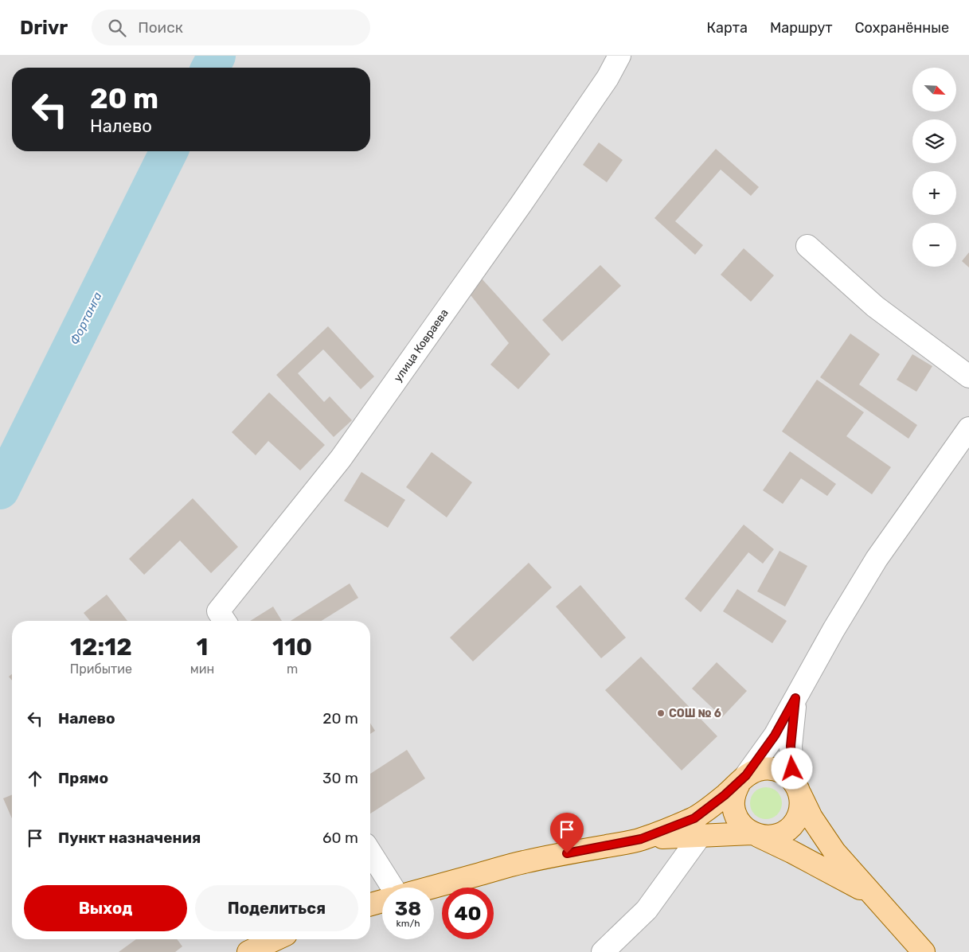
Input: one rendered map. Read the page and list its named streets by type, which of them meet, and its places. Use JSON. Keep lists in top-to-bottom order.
{
  "streets": {
    "street": ["улица Ковраева"]
  },
  "water": ["Фортанга"],
  "places": ["СОШ № 6"],
  "north": "bottom right",
  "page": {
    "header": "Drivr",
    "search": "Поиск",
    "nav": ["Карта", "Маршрут", "Сохранённые"],
    "map_buttons": ["+", "−"],
    "turn": ["20 m", "Налево"],
    "eta": [
      "12:12",
      "Прибытие",
      "1",
      "мин",
      "110",
      "m"
    ],
    "list": [
      {
        "name": "Налево",
        "value": "20 m"
      },
      {
        "name": "Прямо",
        "value": "30 m"
      },
      {
        "name": "Пункт назначения",
        "value": "60 m"
      }
    ],
    "buttons": ["Выход", "Поделиться"],
    "speed": "38 km/h",
    "limit": "40"
  }
}
